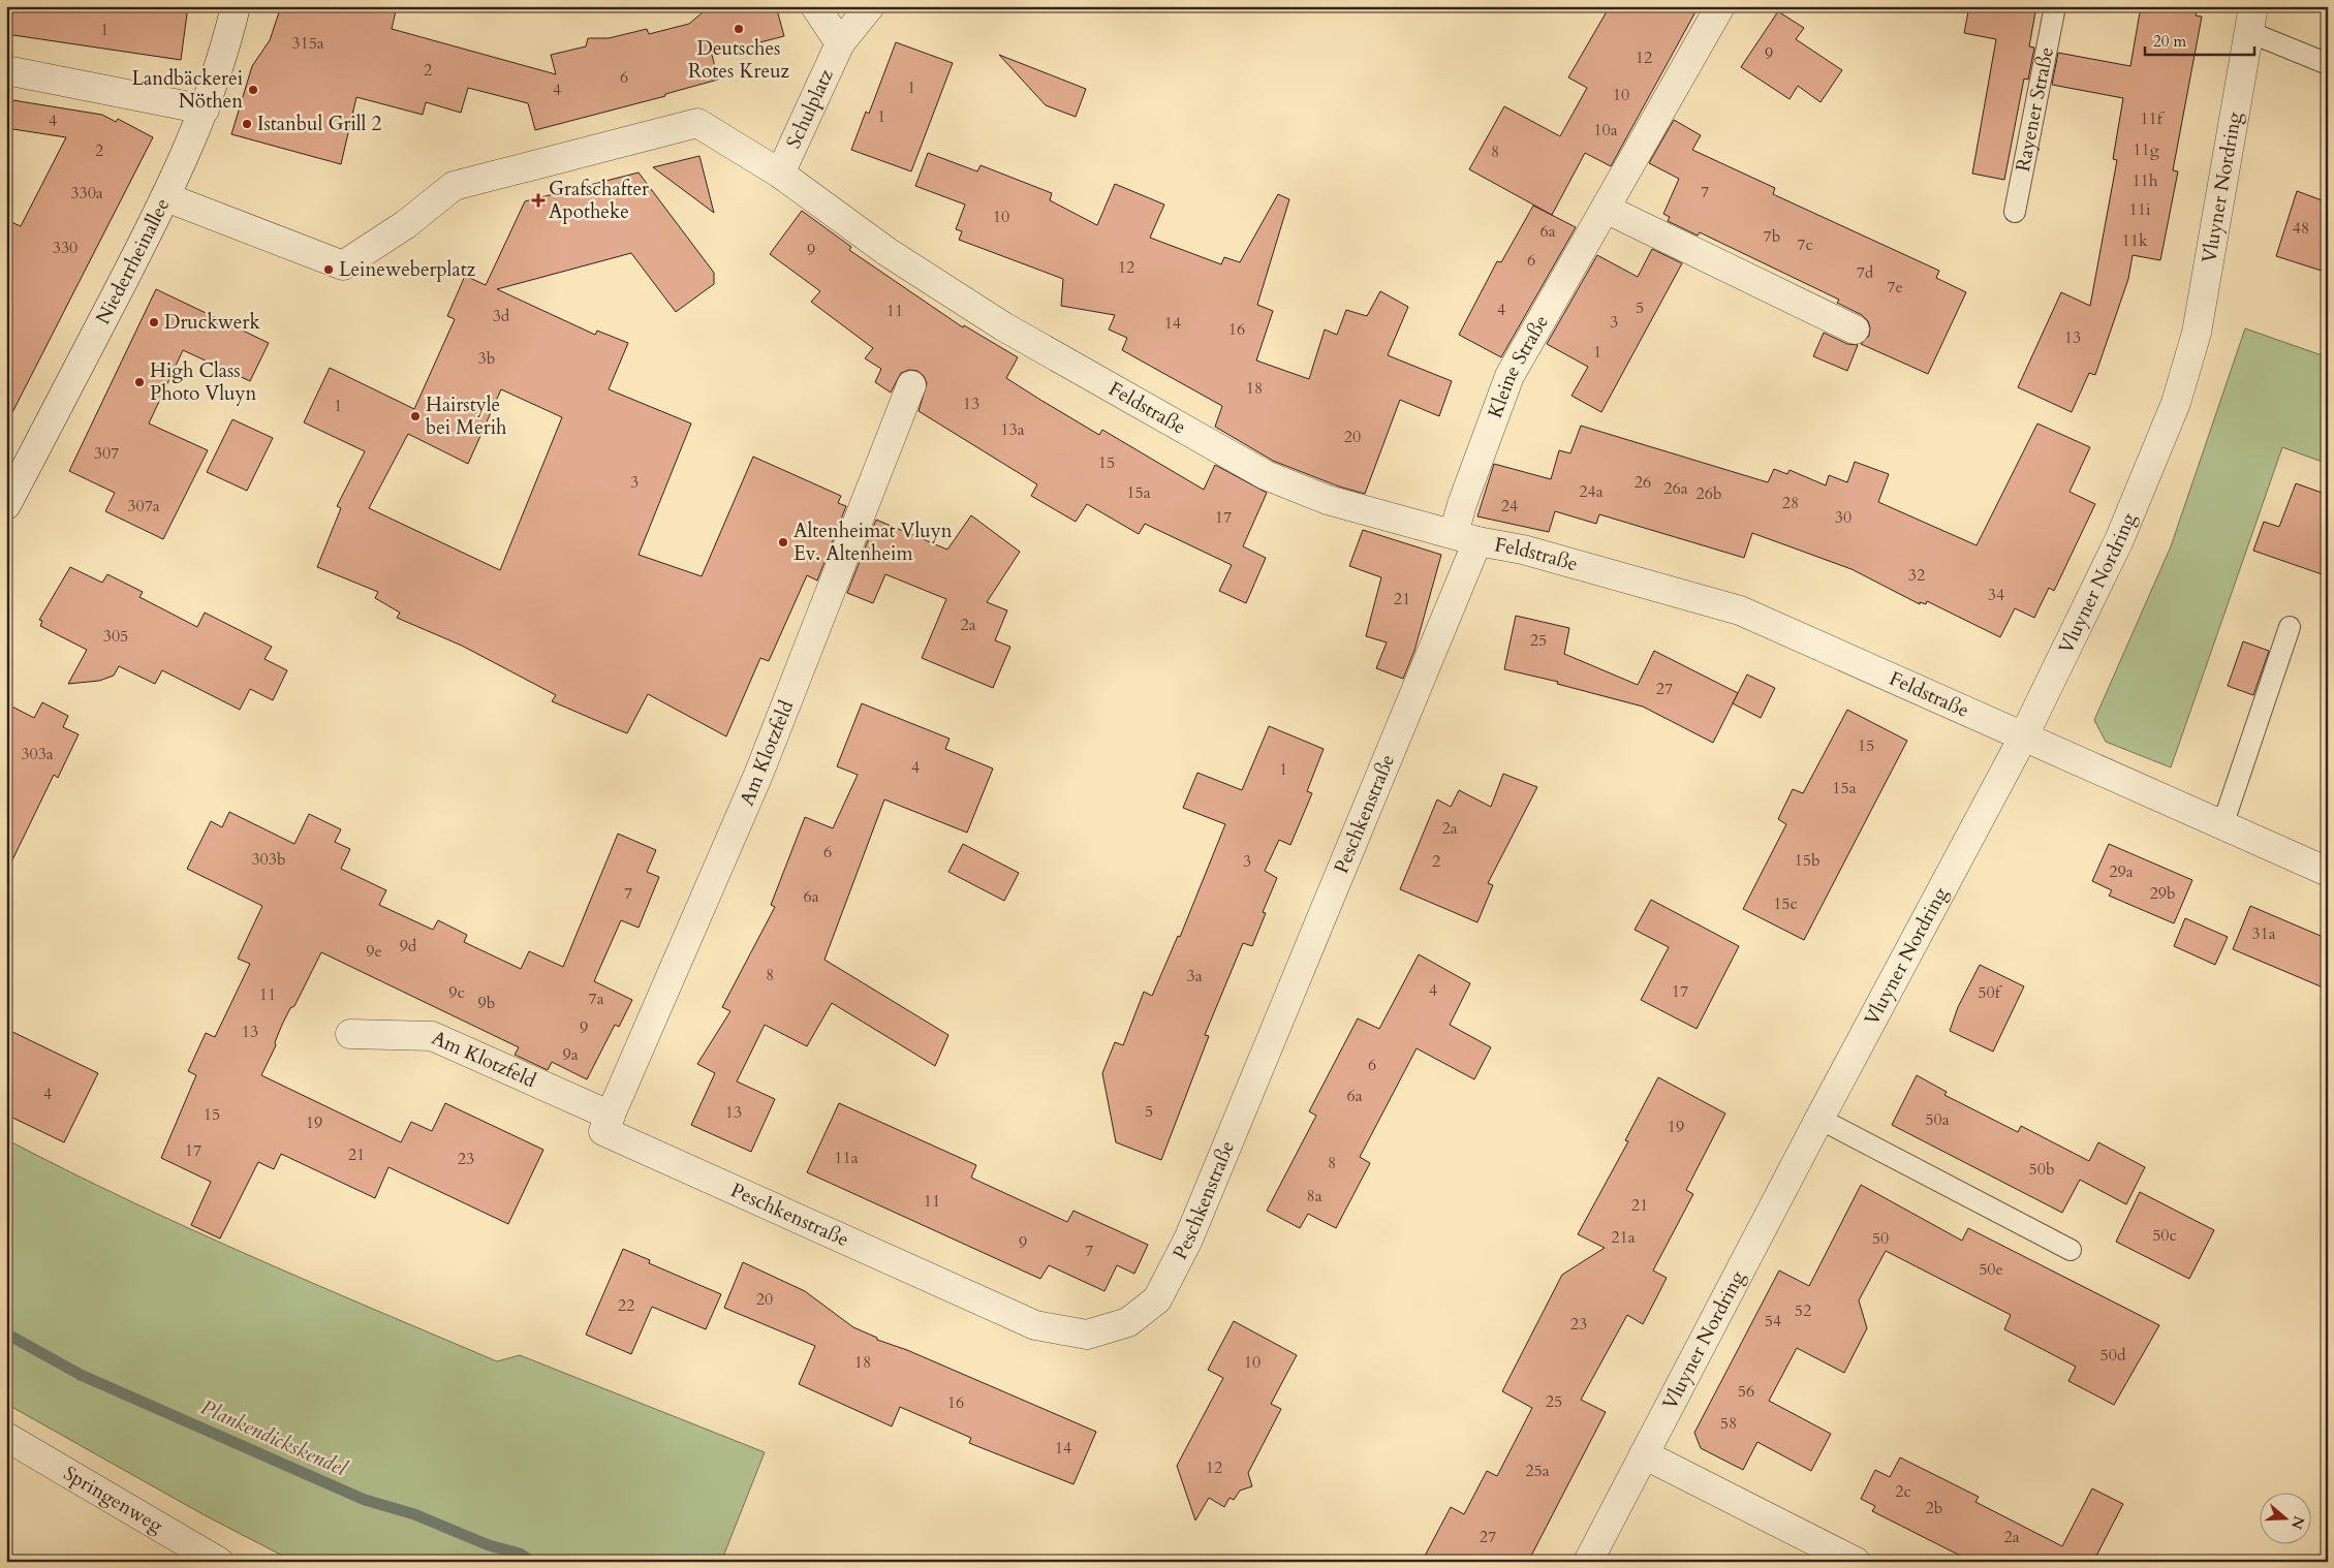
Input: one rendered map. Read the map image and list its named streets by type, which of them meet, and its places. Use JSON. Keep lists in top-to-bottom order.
{
  "streets": {
    "street": [
      "Schulplatz",
      "Vluyner Nordring",
      "Niederrheinallee",
      "Kleine Straße",
      "Feldstraße",
      "Am Klotzfeld",
      "Peschkenstraße",
      "Springenweg"
    ],
    "lane": ["Rayener Straße"]
  },
  "crossings": [
    ["Schulplatz", "Feldstraße"],
    ["Vluyner Nordring", "Feldstraße"],
    ["Kleine Straße", "Feldstraße"],
    ["Kleine Straße", "Peschkenstraße"],
    ["Feldstraße", "Peschkenstraße"],
    ["Am Klotzfeld", "Peschkenstraße"]
  ],
  "water": ["Plankendickskendel"],
  "places": {
    "other": [
      "Deutsches Rotes Kreuz",
      "Landbäckerei Nöthen",
      "Istanbul Grill 2",
      "Leineweberplatz",
      "Druckwerk",
      "High Class Photo Vluyn",
      "Hairstyle bei Merih",
      "Altenheimat Vluyn Ev. Altenheim"
    ],
    "health": ["Grafschafter Apotheke"]
  },
  "house_numbers": [
    "1",
    "315a",
    "9",
    "12",
    "2",
    "6",
    "1",
    "4",
    "10",
    "1",
    "11f",
    "4",
    "10a",
    "11g",
    "2",
    "8",
    "11h",
    "7",
    "330a",
    "11i",
    "10",
    "48",
    "6a",
    "7b",
    "11k",
    "7c",
    "330",
    "9",
    "6",
    "12",
    "7d",
    "7e",
    "5",
    "4",
    "11",
    "3d",
    "3",
    "14",
    "16",
    "13",
    "1",
    "3b",
    "18",
    "13",
    "1",
    "13a",
    "20",
    "307",
    "15",
    "3",
    "26",
    "26a",
    "24a",
    "15a",
    "26b",
    "28",
    "307a",
    "24",
    "17",
    "30",
    "32",
    "34",
    "21",
    "2a",
    "305",
    "25",
    "27",
    "15",
    "303a",
    "4",
    "1",
    "15a",
    "2a",
    "6",
    "303b",
    "15b",
    "3",
    "2",
    "29a",
    "7",
    "29b",
    "6a",
    "15c",
    "31a",
    "9d",
    "9e",
    "8",
    "3a",
    "4",
    "17",
    "9c",
    "50f",
    "11",
    "7a",
    "9b",
    "9",
    "13",
    "9a",
    "6",
    "4",
    "6a",
    "5",
    "13",
    "15",
    "50a",
    "19",
    "19",
    "17",
    "21",
    "11a",
    "23",
    "8",
    "50b",
    "8a",
    "11",
    "21",
    "50c",
    "21a",
    "50",
    "9",
    "7",
    "50e",
    "20",
    "22",
    "52",
    "54",
    "23",
    "50d",
    "18",
    "10",
    "56",
    "25",
    "16",
    "58",
    "14",
    "12",
    "25a",
    "2c",
    "2b",
    "27",
    "2a"
  ],
  "scale_bar": "20 m",
  "north": "right"
}
